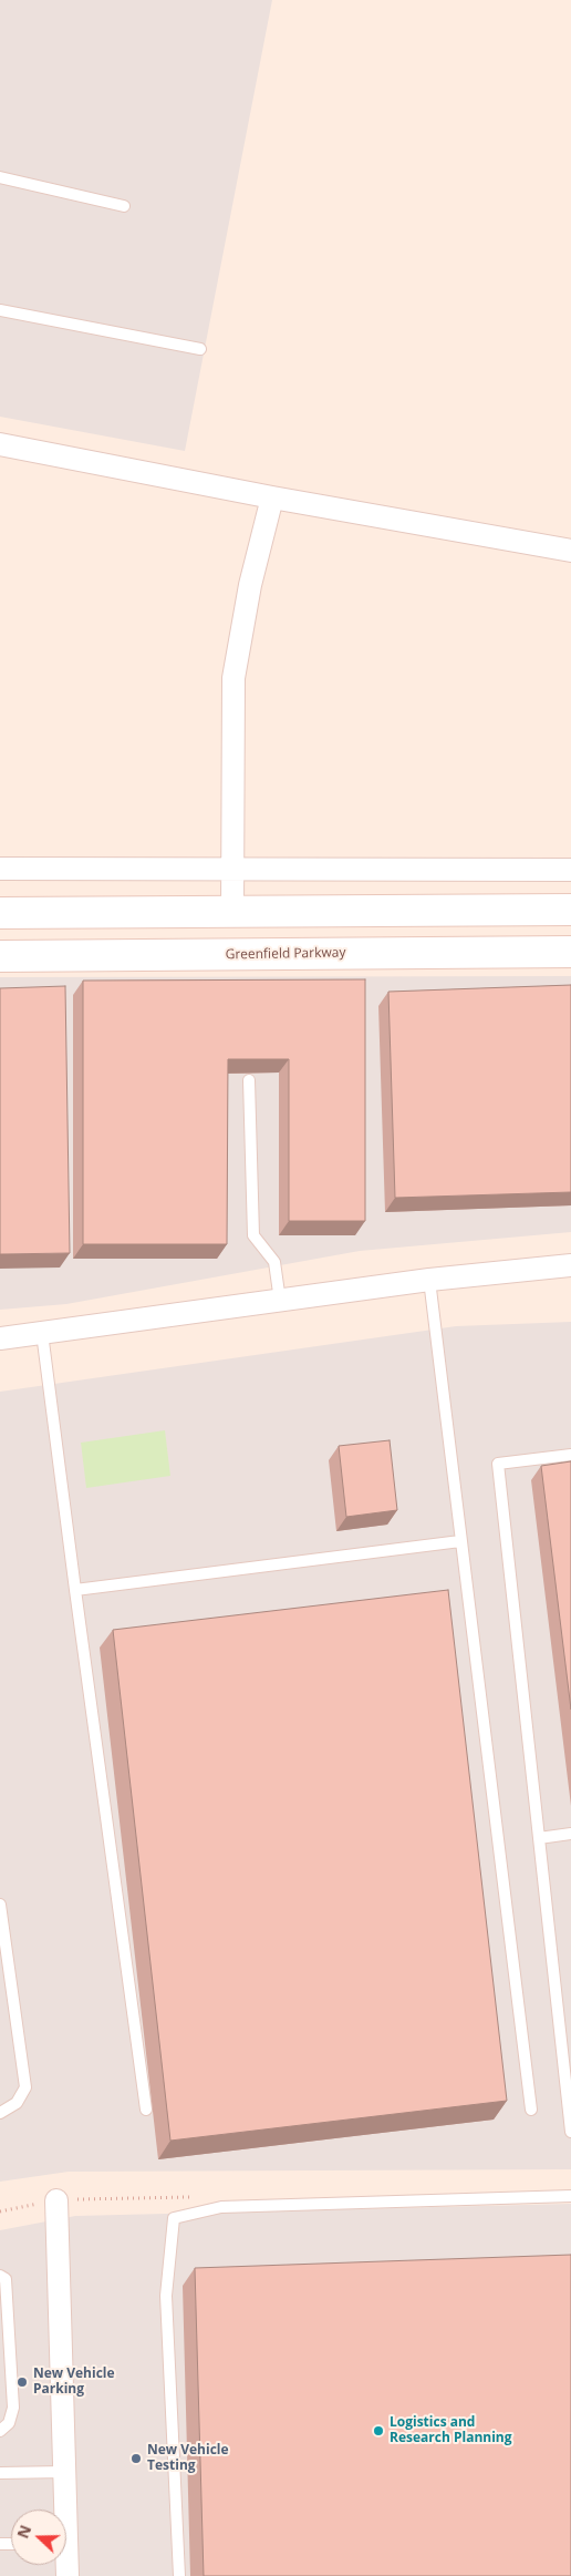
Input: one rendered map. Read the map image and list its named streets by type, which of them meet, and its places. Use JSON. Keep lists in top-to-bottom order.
{
  "streets": {
    "main road": ["Greenfield Parkway"]
  },
  "places": ["New Vehicle Parking", "Logistics and Research Planning", "New Vehicle Testing"],
  "north": "left"
}
